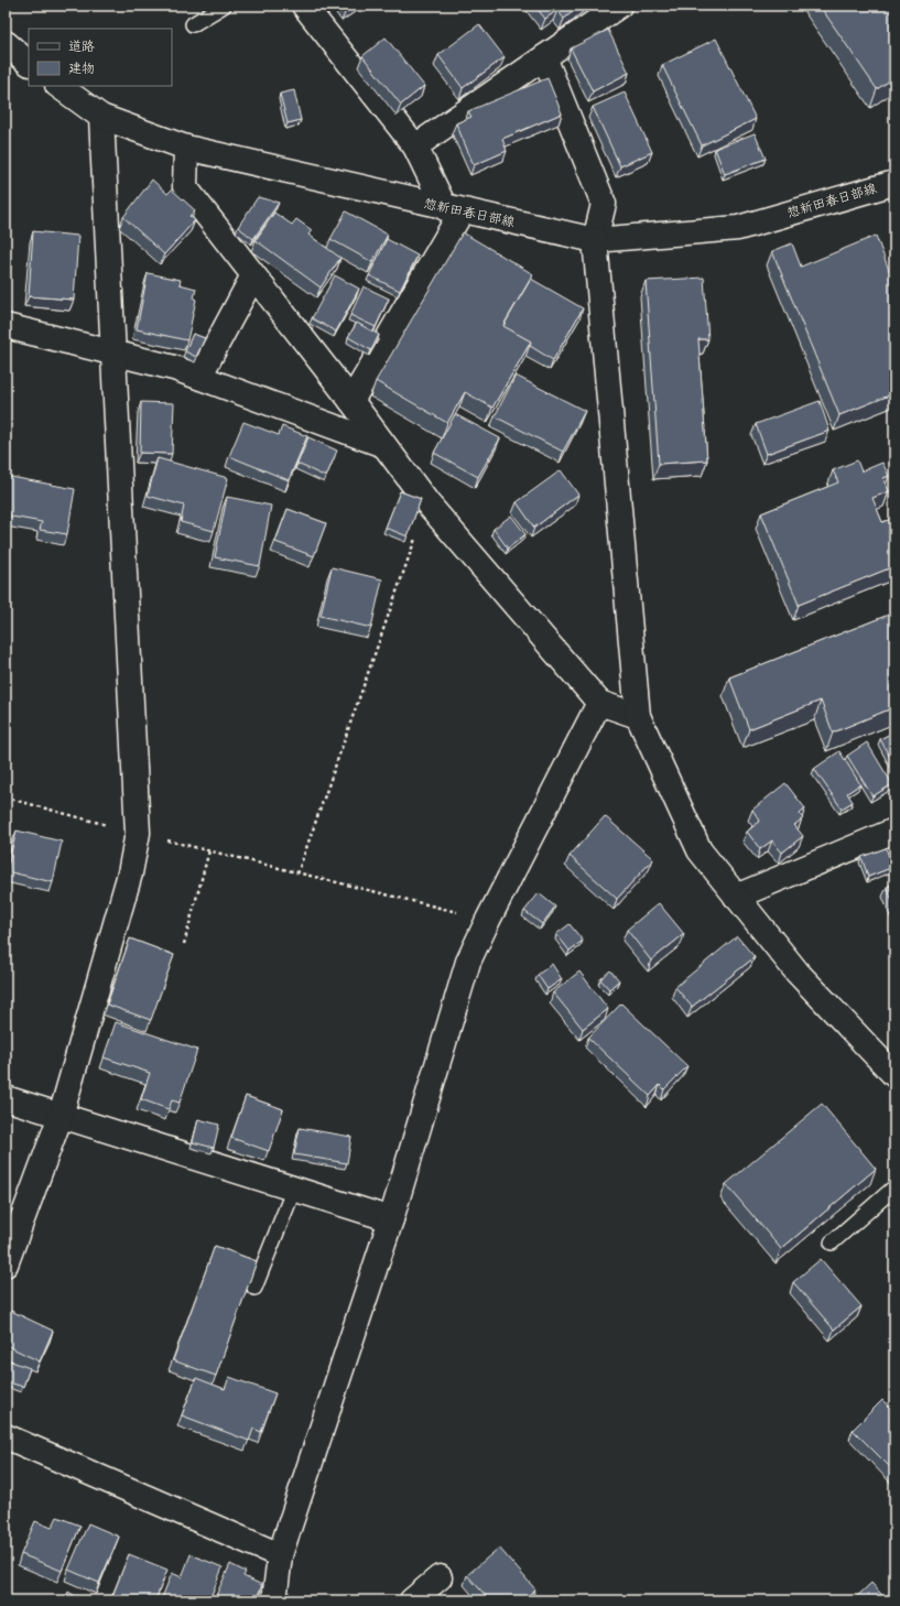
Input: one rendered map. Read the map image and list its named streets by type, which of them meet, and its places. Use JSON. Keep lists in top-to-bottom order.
{
  "streets": {
    "street": ["惣新田春日部線"]
  },
  "legend": ["道路", "建物"]
}
